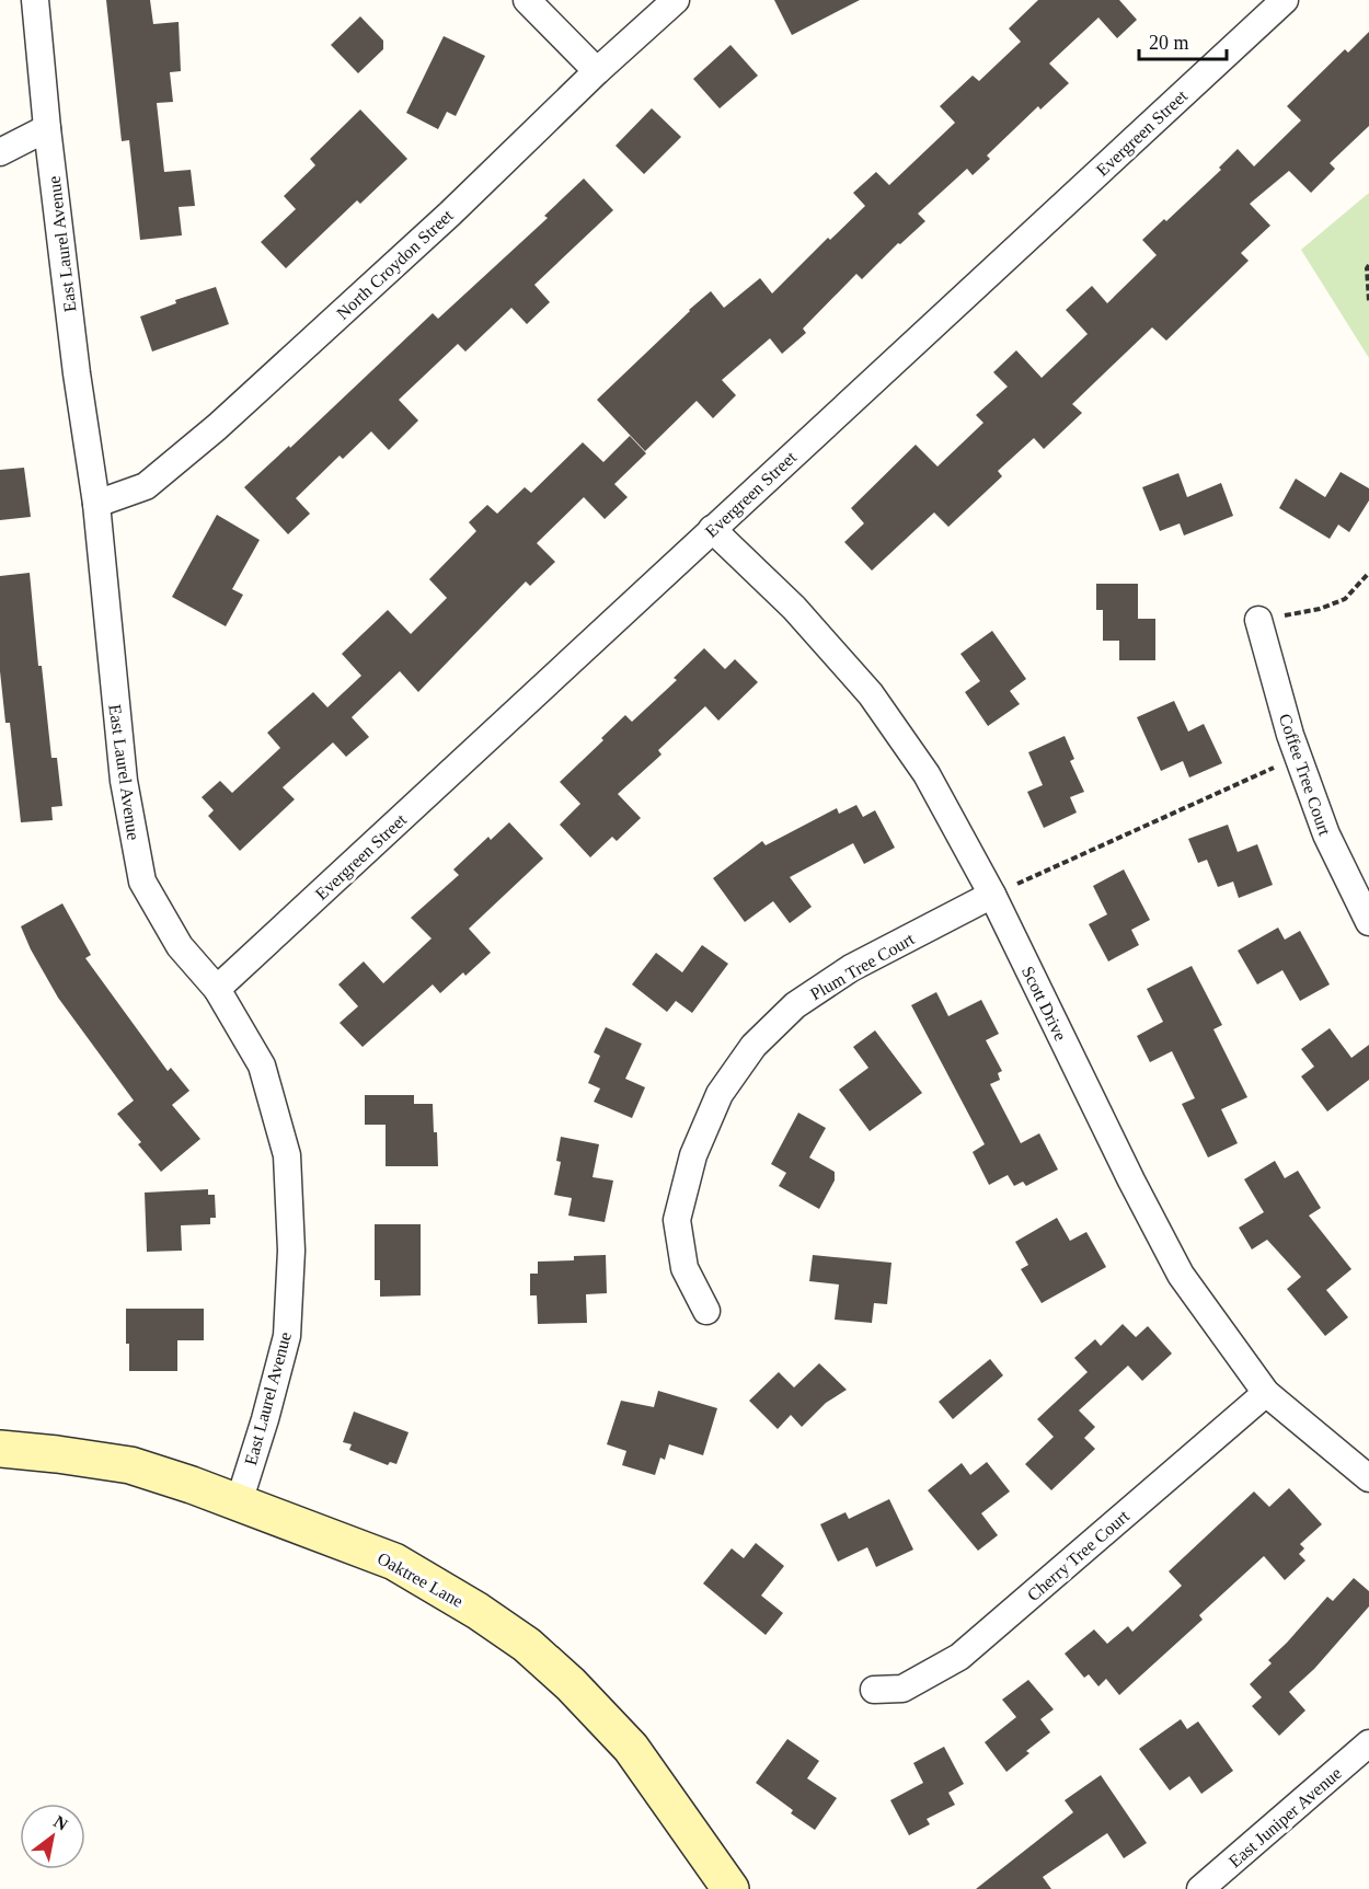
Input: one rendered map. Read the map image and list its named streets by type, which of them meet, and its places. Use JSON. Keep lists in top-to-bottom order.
{
  "streets": {
    "street": [
      "Evergreen Street",
      "East Laurel Avenue",
      "North Croydon Street",
      "Coffee Tree Court",
      "Plum Tree Court",
      "Scott Drive",
      "Cherry Tree Court",
      "Oaktree Lane",
      "East Juniper Avenue"
    ]
  },
  "crossings": [
    ["Evergreen Street", "East Laurel Avenue"],
    ["Evergreen Street", "Scott Drive"],
    ["East Laurel Avenue", "North Croydon Street"],
    ["East Laurel Avenue", "Oaktree Lane"],
    ["Plum Tree Court", "Scott Drive"],
    ["Scott Drive", "Cherry Tree Court"]
  ],
  "scale_bar": "20 m",
  "north": "top right"
}
